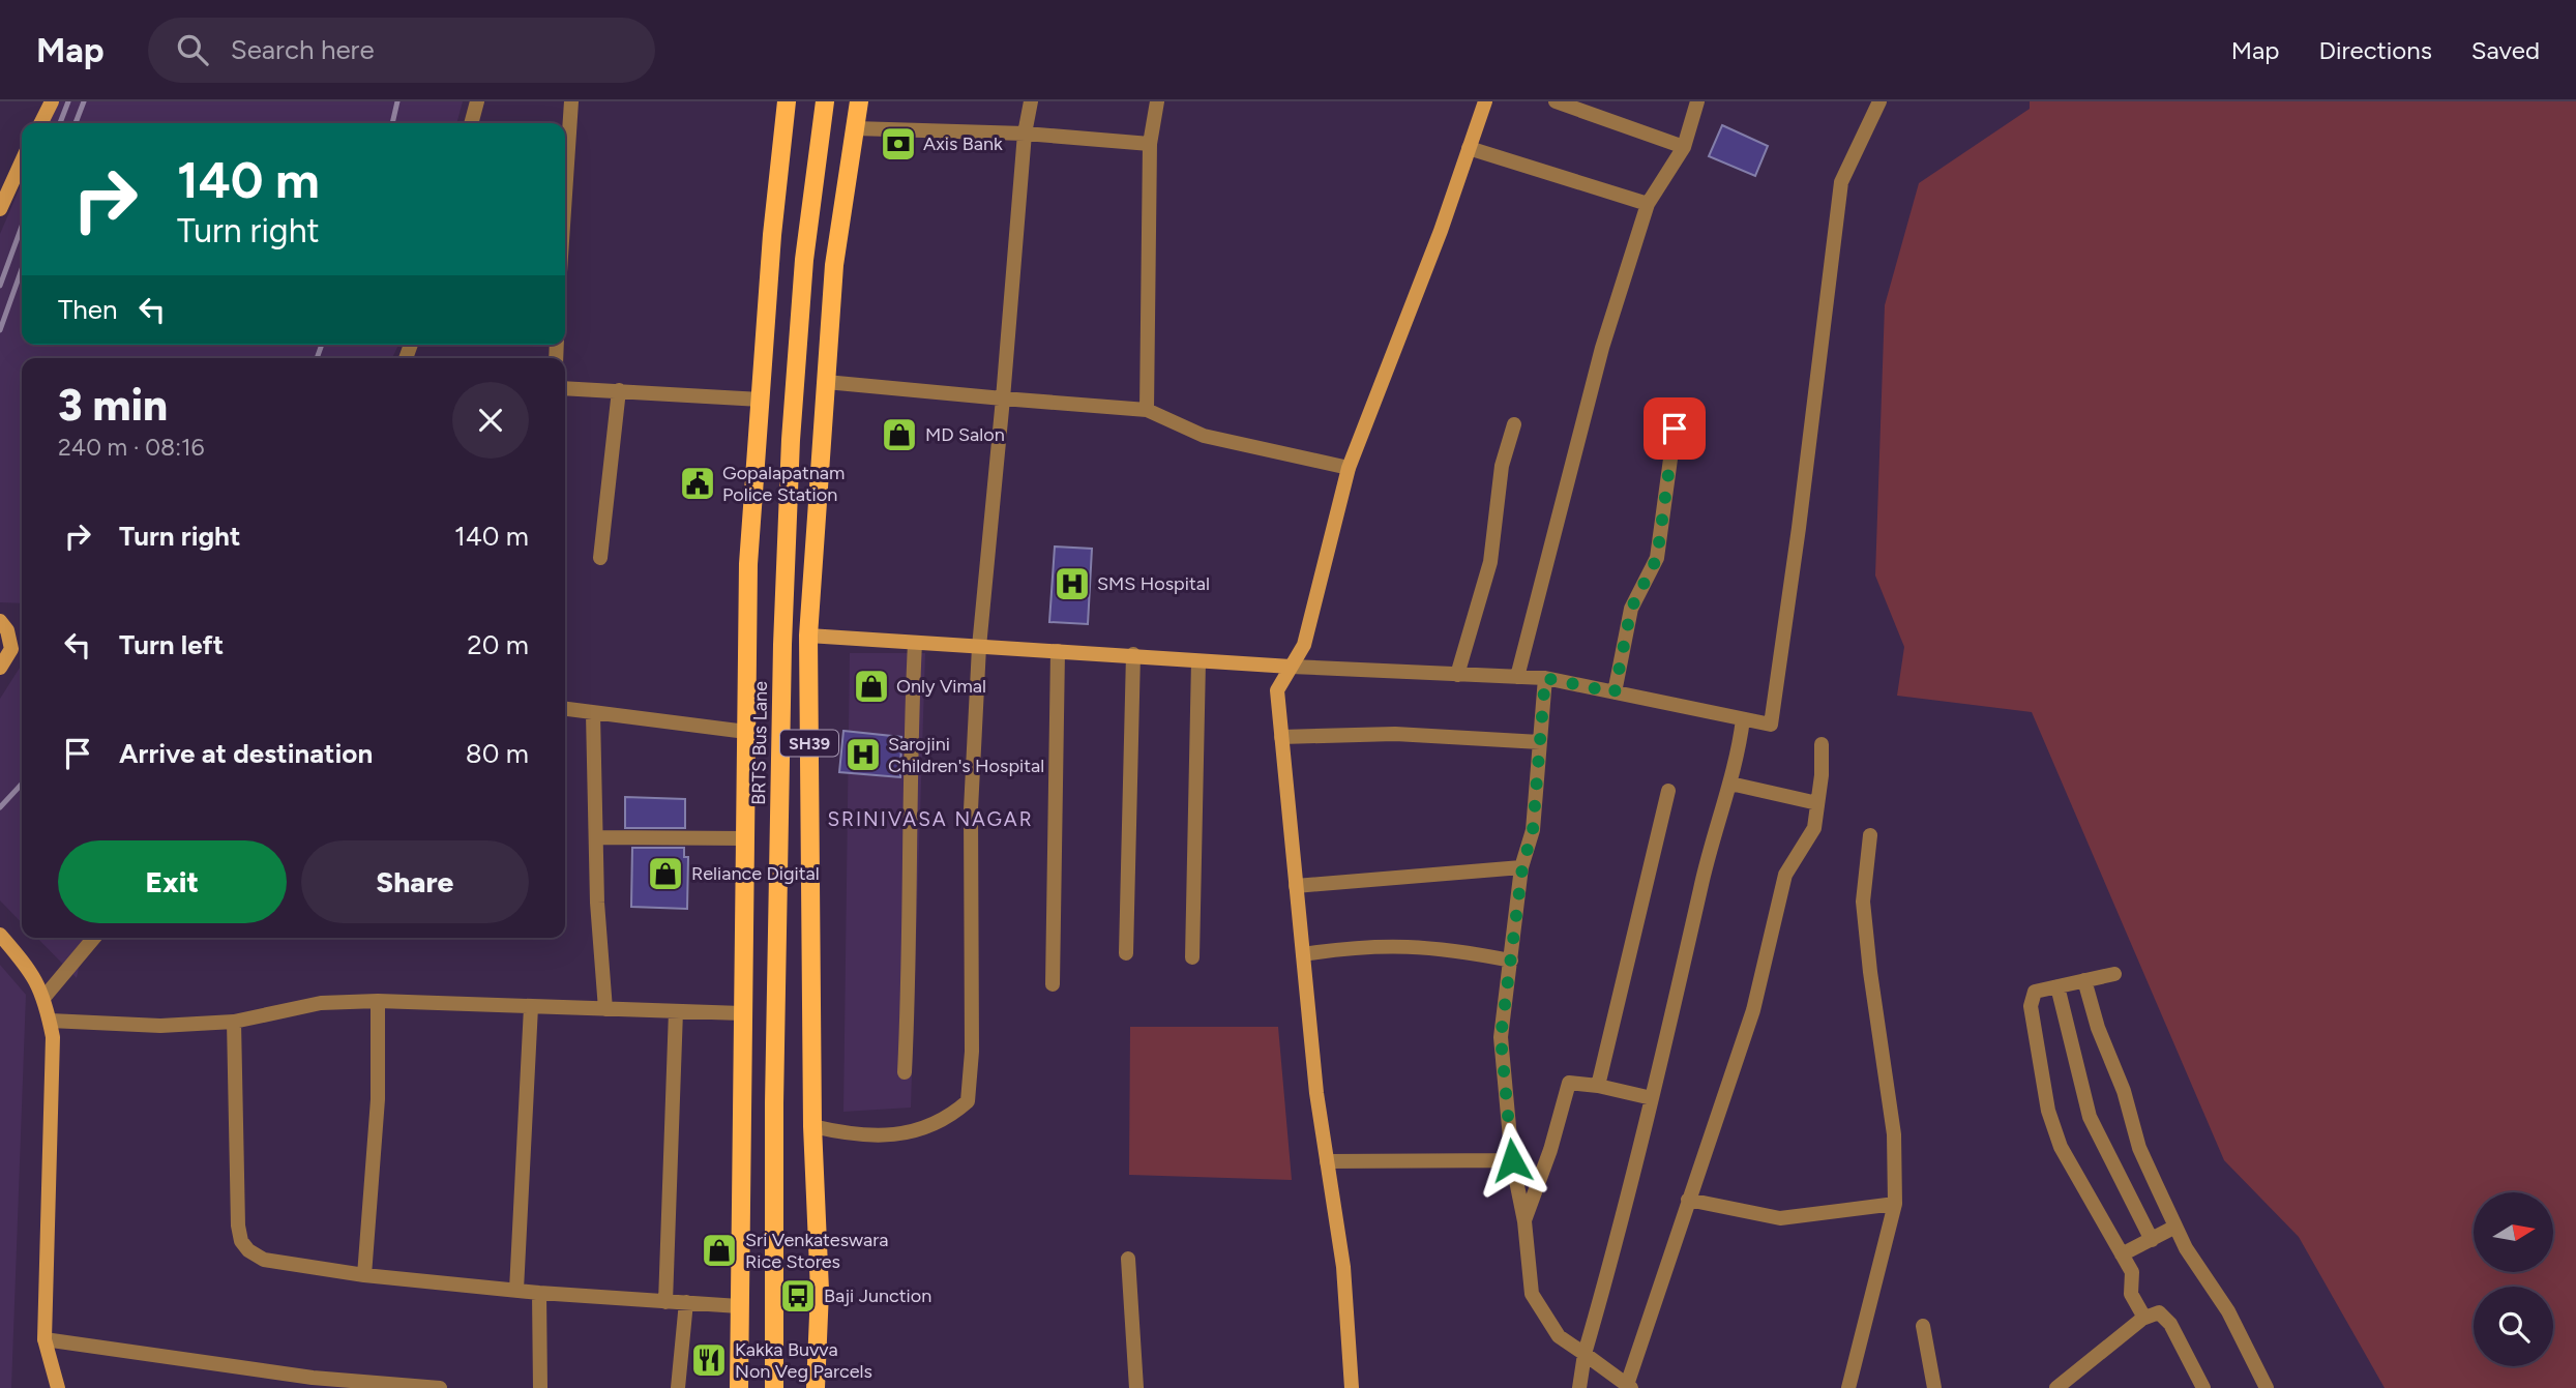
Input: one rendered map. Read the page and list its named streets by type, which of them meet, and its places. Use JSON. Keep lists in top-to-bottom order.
{
  "streets": {
    "main road": ["BRTS Bus Lane", "SH39"]
  },
  "districts": ["SRINIVASA NAGAR"],
  "places": {
    "bank": ["Axis Bank"],
    "shop": [
      "MD Salon",
      "Only Vimal",
      "Reliance Digital",
      "Sri Venkateswara Rice Stores"
    ],
    "public building": ["Gopalapatnam Police Station"],
    "hospital": ["SMS Hospital", "Sarojini Children's Hospital"],
    "bus stop": ["Baji Junction"],
    "restaurant": ["Kakka Buvva Non Veg Parcels"]
  },
  "north": "right",
  "page": {
    "header": "Map",
    "search": "Search here",
    "nav": ["Map", "Directions", "Saved"],
    "turn": ["140 m", "Turn right"],
    "then": "Then",
    "heading": ["3 min", "240 m · 08:16"],
    "list": [
      {
        "name": "Turn right",
        "value": "140 m"
      },
      {
        "name": "Turn left",
        "value": "20 m"
      },
      {
        "name": "Arrive at destination",
        "value": "80 m"
      }
    ],
    "buttons": ["Exit", "Share"]
  }
}
